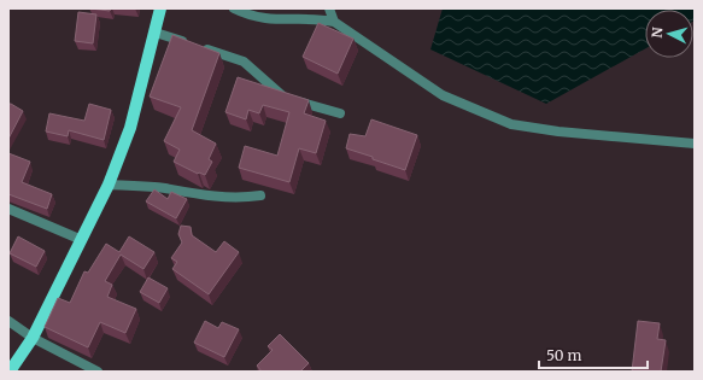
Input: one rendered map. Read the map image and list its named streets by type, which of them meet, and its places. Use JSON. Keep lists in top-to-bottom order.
{
  "scale_bar": "50 m",
  "north": "left"
}
